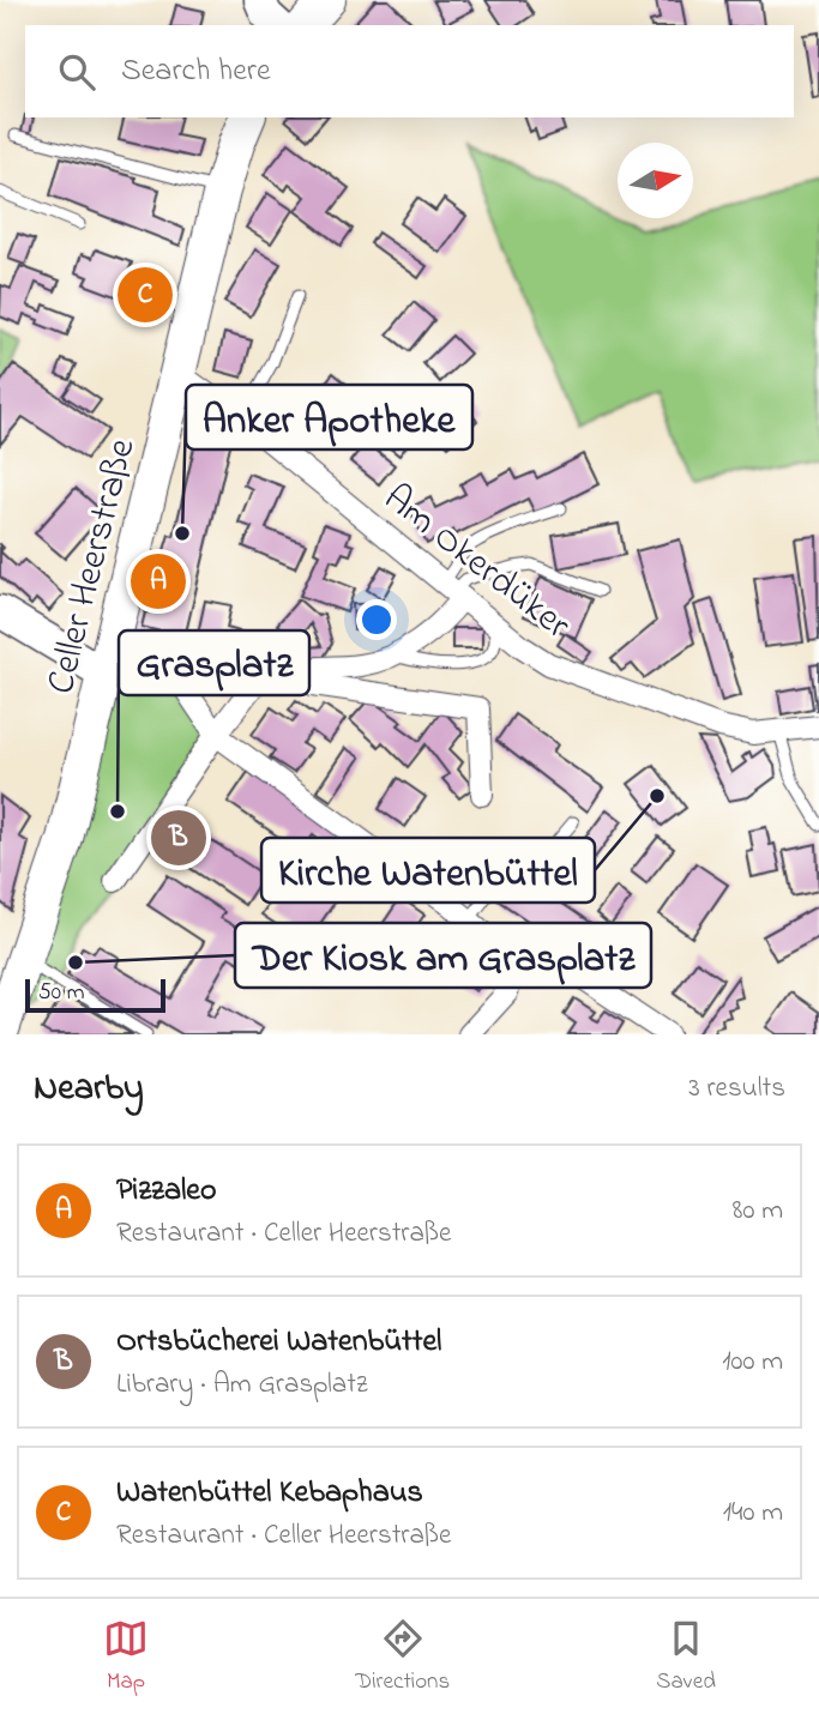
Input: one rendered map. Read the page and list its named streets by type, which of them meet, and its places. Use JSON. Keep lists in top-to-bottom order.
{
  "streets": {
    "main road": ["Celler Heerstraße"],
    "street": ["Am Okerdüker"]
  },
  "crossings": [
    ["Am Okerdüker", "Celler Heerstraße"]
  ],
  "places": [
    "Anker Apotheke",
    "Kirche Watenbüttel",
    "Grasplatz",
    "Der Kiosk am Grasplatz"
  ],
  "scale_bar": "50 m",
  "north": "right",
  "page": {
    "search": "Search here",
    "pins": ["C", "A", "B"],
    "scale": "50 m",
    "heading": ["Nearby", "3 results"],
    "list": [
      {
        "mark": "A",
        "name": "Pizzaleo",
        "note": "Restaurant · Celler Heerstraße",
        "value": "80 m"
      },
      {
        "mark": "B",
        "name": "Ortsbücherei Watenbüttel",
        "note": "Library · Am Grasplatz",
        "value": "100 m"
      },
      {
        "mark": "C",
        "name": "Watenbüttel Kebaphaus",
        "note": "Restaurant · Celler Heerstraße",
        "value": "140 m"
      }
    ],
    "nav": ["Map", "Directions", "Saved"]
  }
}
